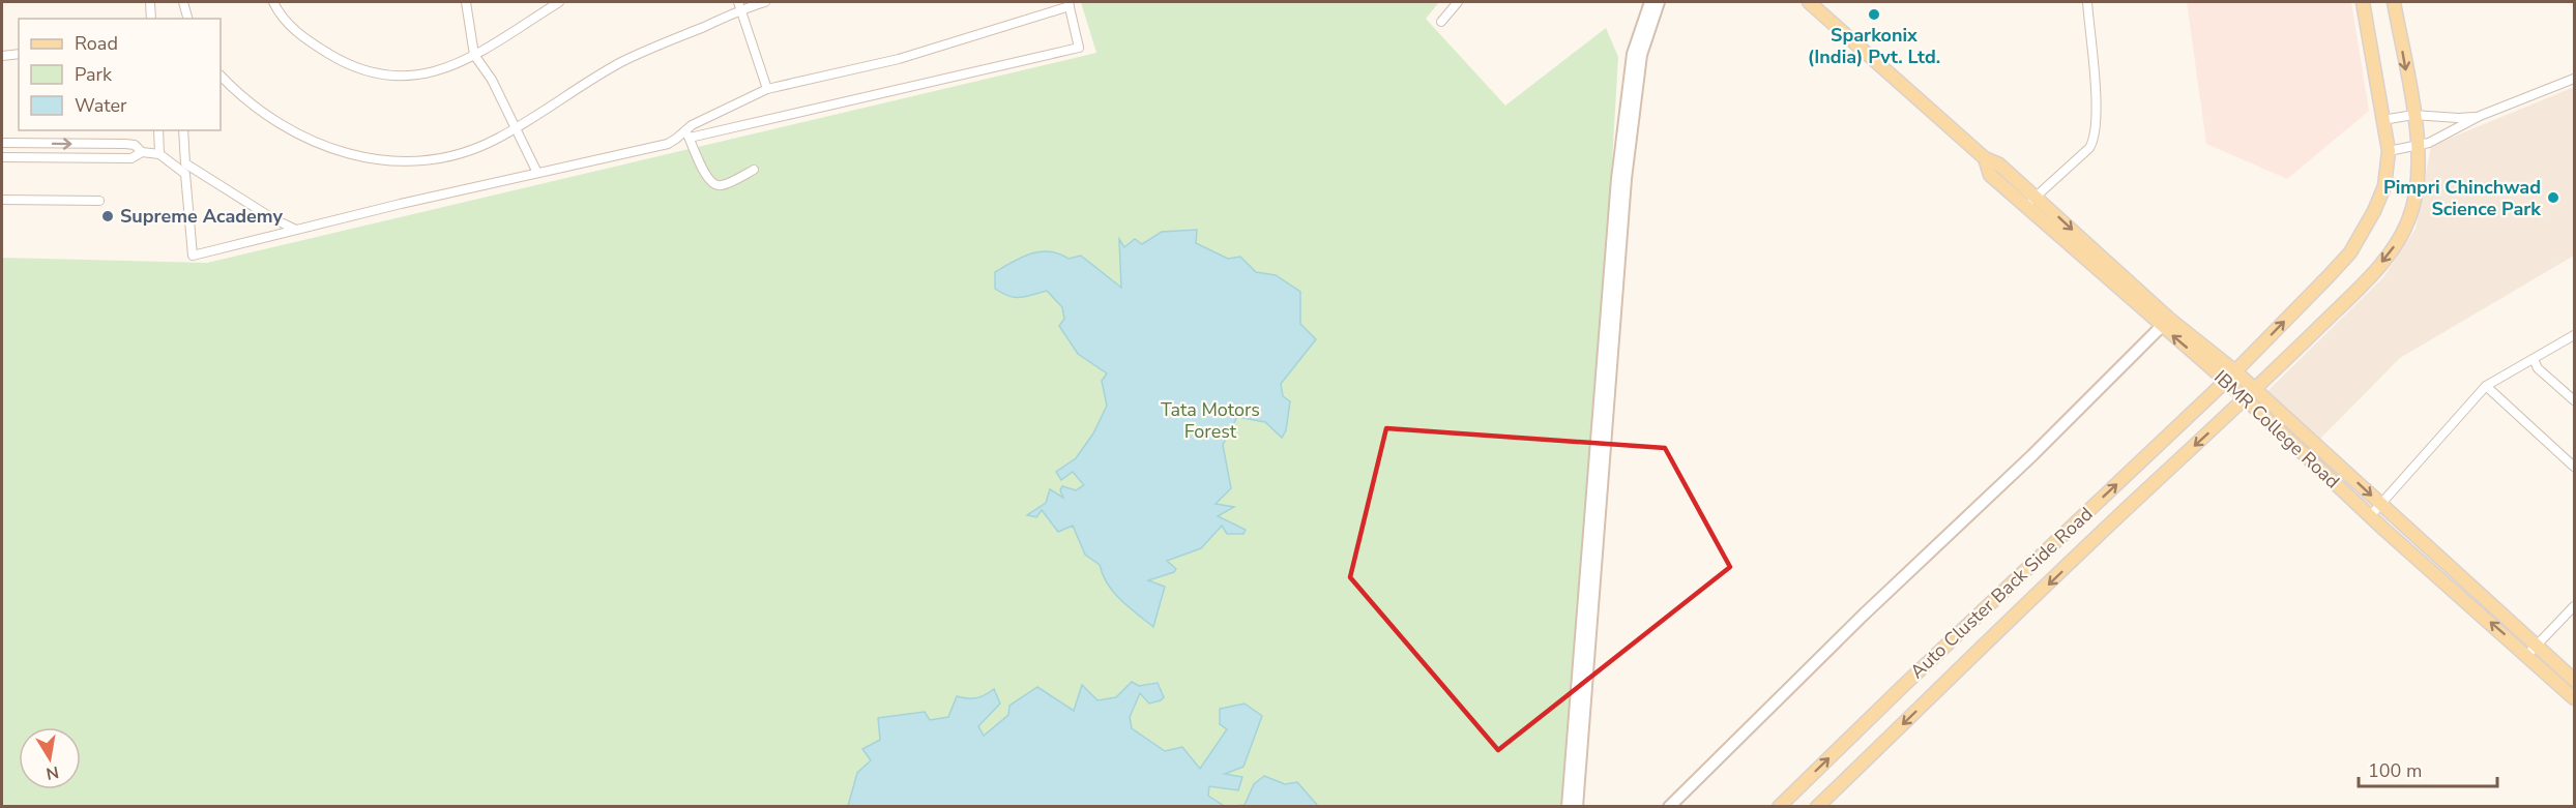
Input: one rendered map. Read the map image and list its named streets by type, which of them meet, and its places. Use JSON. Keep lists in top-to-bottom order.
{
  "streets": {
    "main road": ["IBMR College Road", "Auto Cluster Back Side Road"]
  },
  "crossings": [
    ["IBMR College Road", "Auto Cluster Back Side Road"]
  ],
  "parks": ["Tata Motors Forest"],
  "places": ["Sparkonix (India) Pvt. Ltd.", "Pimpri Chinchwad Science Park", "Supreme Academy"],
  "legend": ["Road", "Park", "Water"],
  "scale_bar": "100 m",
  "north": "bottom"
}
